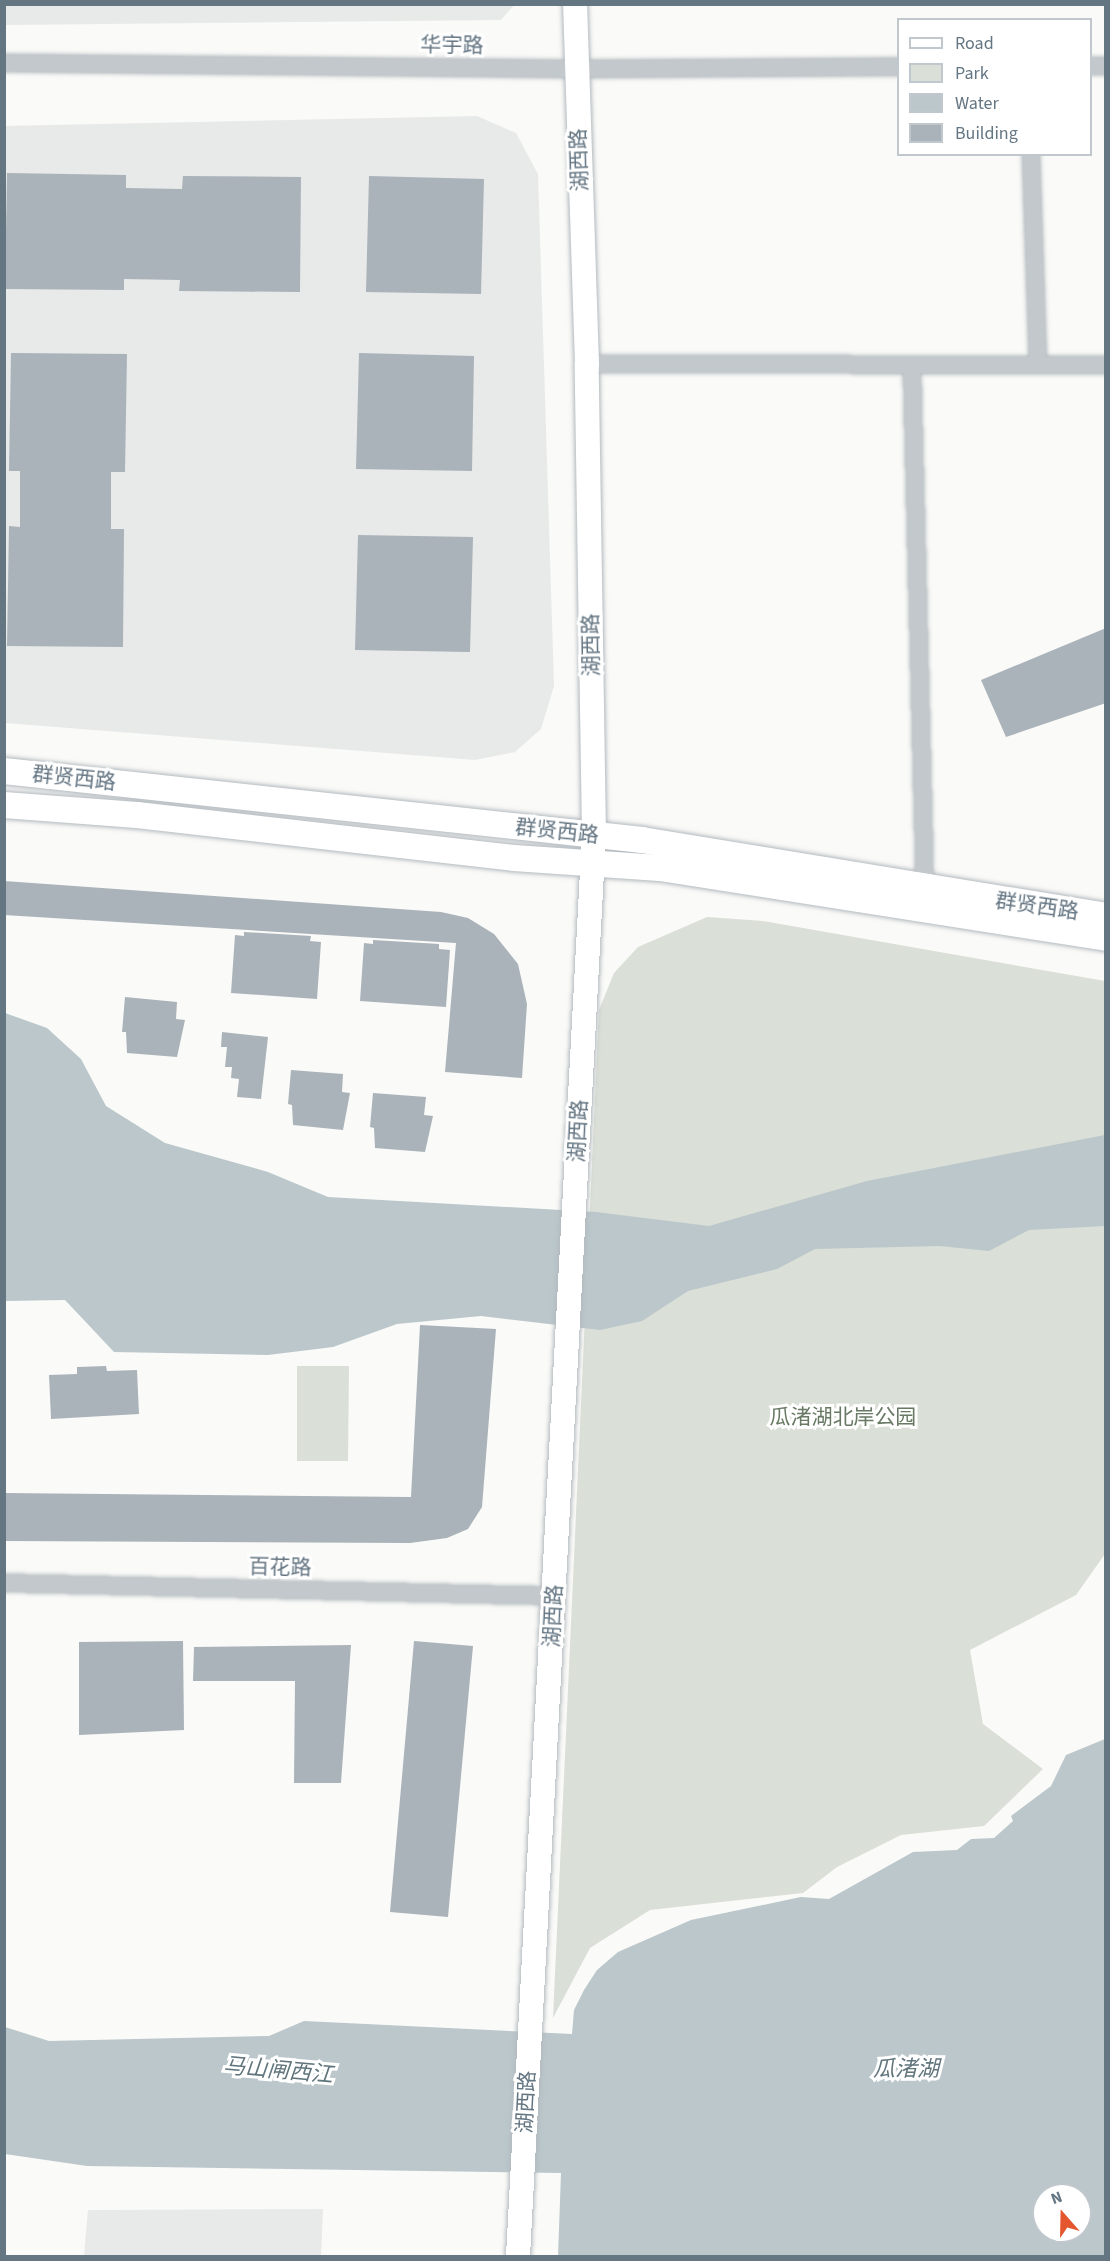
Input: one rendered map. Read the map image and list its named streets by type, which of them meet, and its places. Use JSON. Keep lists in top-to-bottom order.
{
  "streets": {
    "main road": ["群贤西路"],
    "street": ["华宇路", "湖西路", "百花路"]
  },
  "crossings": [
    ["华宇路", "湖西路"],
    ["湖西路", "群贤西路"],
    ["湖西路", "百花路"]
  ],
  "water": ["瓜渚湖", "马山闸西江"],
  "parks": ["瓜渚湖北岸公园"],
  "legend": [
    "Road",
    "Park",
    "Water",
    "Building"
  ],
  "north": "top"
}
